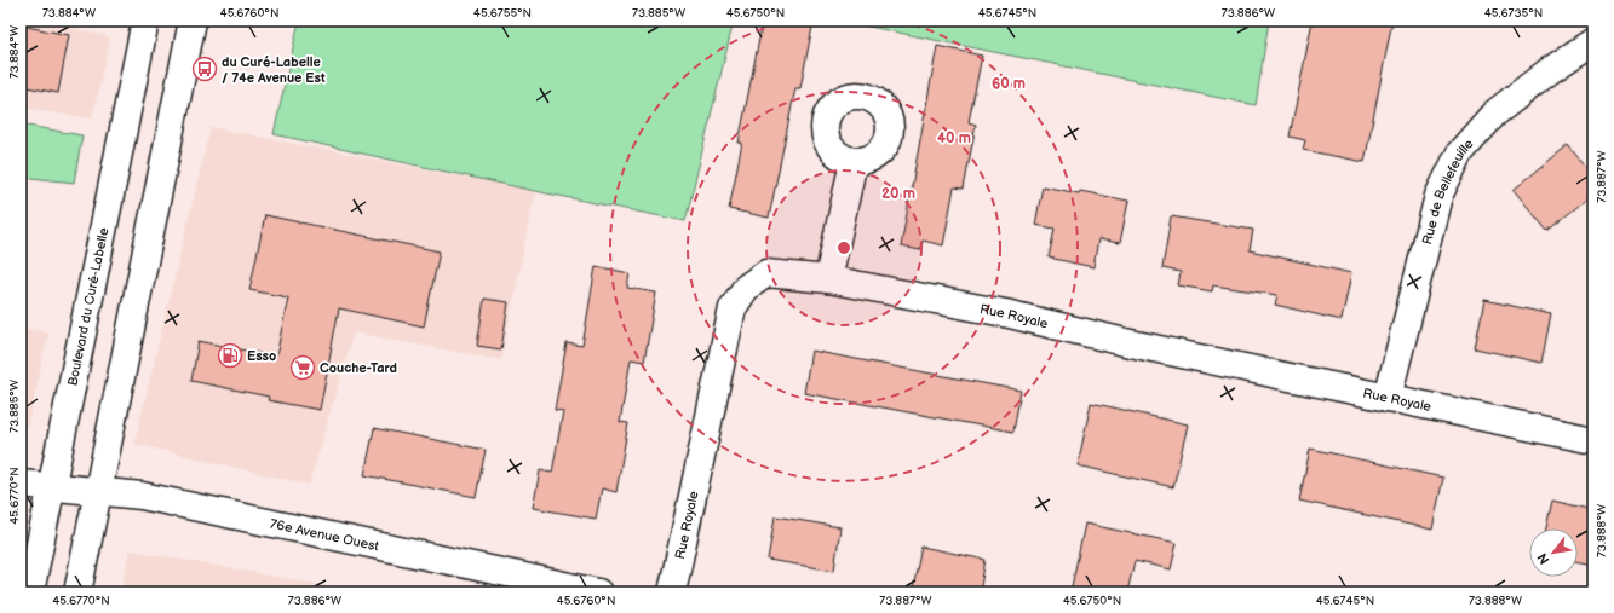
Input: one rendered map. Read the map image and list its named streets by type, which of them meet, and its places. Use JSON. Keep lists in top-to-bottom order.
{
  "streets": {
    "street": [
      "Rue de Bellefeuille",
      "Boulevard du Curé-Labelle",
      "Rue Royale",
      "76e Avenue Ouest"
    ]
  },
  "crossings": [
    ["Rue de Bellefeuille", "Rue Royale"],
    ["Boulevard du Curé-Labelle", "76e Avenue Ouest"]
  ],
  "places": {
    "bus stop": ["du Curé-Labelle / 74e Avenue Est"],
    "fuel station": ["Esso"],
    "supermarket": ["Couche-Tard"]
  },
  "north": "bottom left",
  "coordinates": [
    "73.884°W",
    "45.6760°N",
    "45.6755°N",
    "73.885°W",
    "45.6750°N",
    "45.6745°N",
    "73.886°W",
    "45.6735°N",
    "73.887°W",
    "45.6770°N",
    "73.888°W"
  ],
  "rings": ["60 m", "40 m", "20 m"]
}
